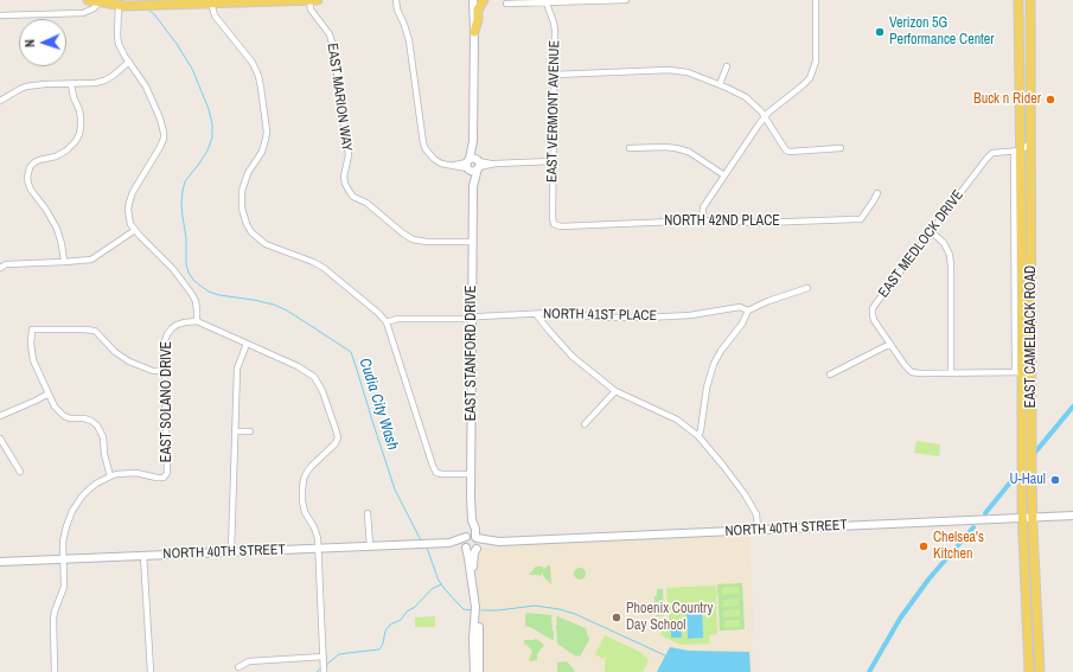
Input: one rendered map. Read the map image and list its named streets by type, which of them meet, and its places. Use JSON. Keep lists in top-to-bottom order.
{
  "streets": {
    "main road": ["EAST CAMELBACK ROAD"],
    "street": [
      "EAST MARION WAY",
      "EAST VERMONT AVENUE",
      "NORTH 42ND PLACE",
      "EAST MEDLOCK DRIVE",
      "NORTH 41ST PLACE",
      "EAST STANFORD DRIVE",
      "EAST SOLANO DRIVE",
      "NORTH 40TH STREET"
    ]
  },
  "crossings": [
    ["EAST MARION WAY", "EAST STANFORD DRIVE"],
    ["EAST VERMONT AVENUE", "NORTH 42ND PLACE"],
    ["EAST MEDLOCK DRIVE", "EAST CAMELBACK ROAD"],
    ["NORTH 41ST PLACE", "EAST STANFORD DRIVE"],
    ["EAST CAMELBACK ROAD", "NORTH 40TH STREET"],
    ["EAST STANFORD DRIVE", "NORTH 40TH STREET"]
  ],
  "water": ["Cudia City Wash"],
  "places": [
    "Verizon 5G Performance Center",
    "Buck n Rider",
    "U-Haul",
    "Chelsea's Kitchen",
    "Phoenix Country Day School"
  ],
  "north": "left"
}
